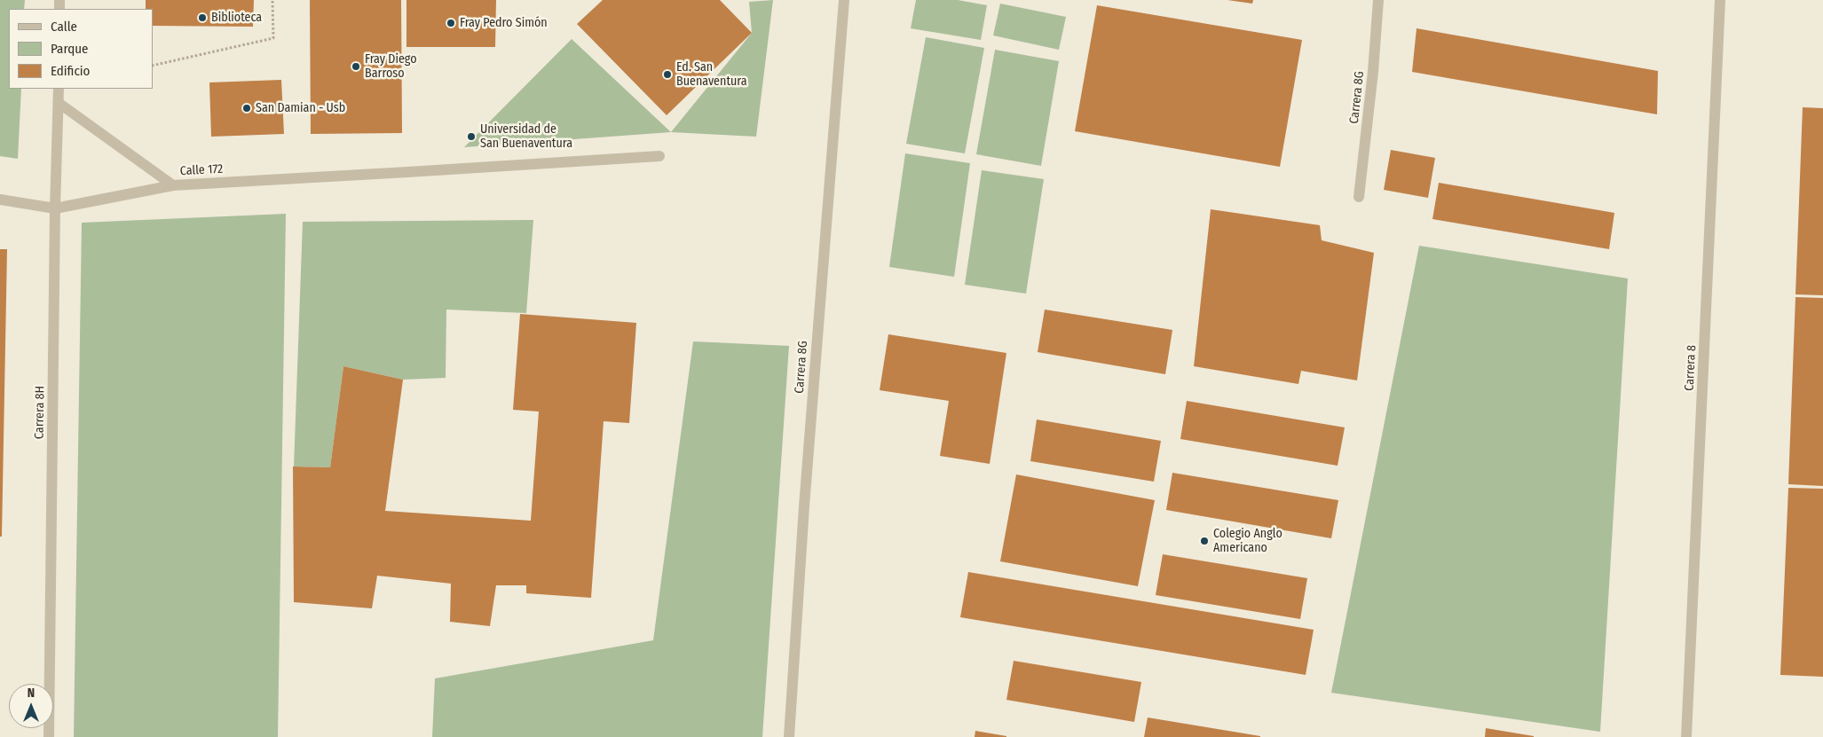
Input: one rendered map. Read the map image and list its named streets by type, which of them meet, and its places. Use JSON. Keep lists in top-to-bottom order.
{
  "streets": {
    "street": [
      "Carrera 8G",
      "Calle 172",
      "Carrera 8",
      "Carrera 8H"
    ]
  },
  "crossings": [
    ["Calle 172", "Carrera 8H"]
  ],
  "places": [
    "Biblioteca",
    "Fray Pedro Simón",
    "Fray Diego Barroso",
    "Ed. San Buenaventura",
    "San Damian - Usb",
    "Universidad de San Buenaventura",
    "Colegio Anglo Americano"
  ],
  "legend": ["Calle", "Parque", "Edificio"],
  "north": "top"
}
